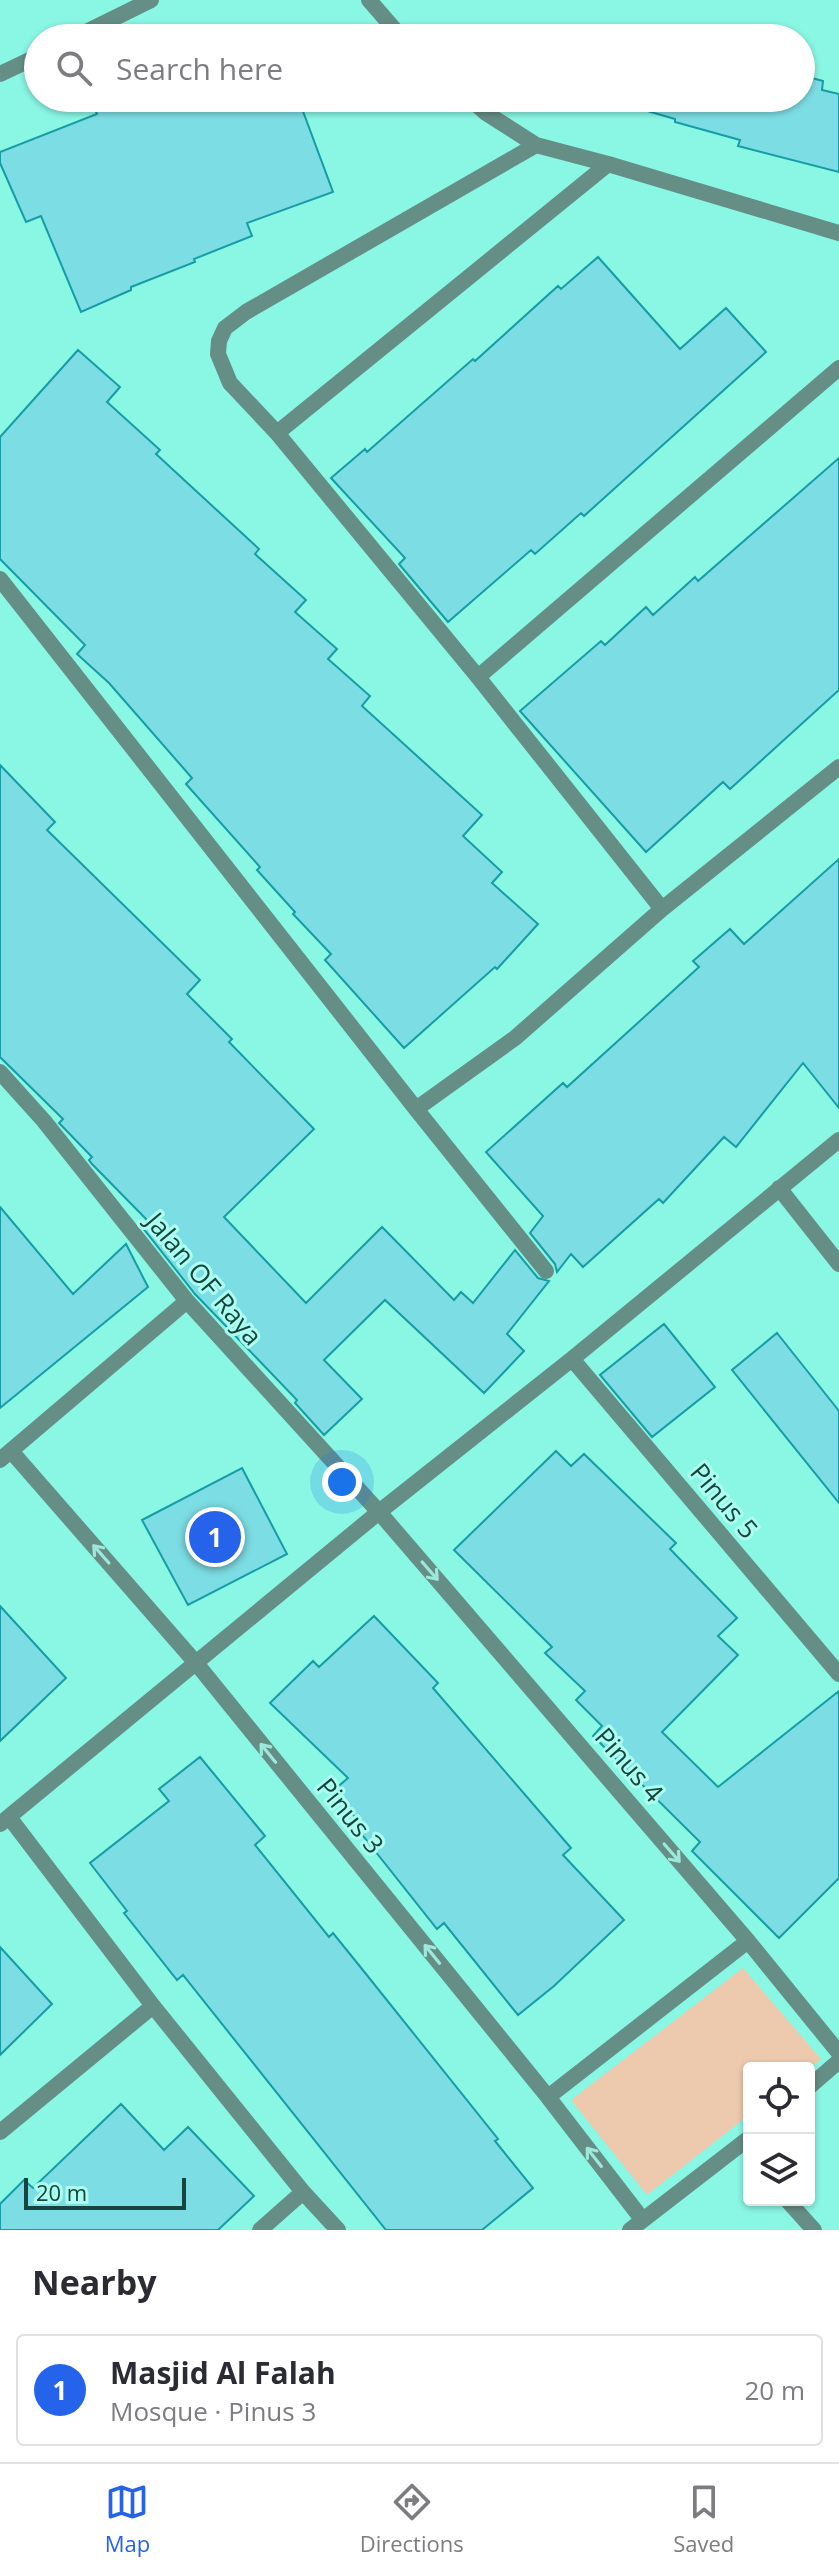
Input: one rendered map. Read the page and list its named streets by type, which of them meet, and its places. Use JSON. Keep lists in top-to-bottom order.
{
  "streets": {
    "street": [
      "Jalan OF Raya",
      "Pinus 5",
      "Pinus 4",
      "Pinus 3"
    ]
  },
  "crossings": [
    ["Jalan OF Raya", "Pinus 4"]
  ],
  "one_way": ["Pinus 4", "Pinus 3"],
  "scale_bar": "20 m",
  "page": {
    "search": "Search here",
    "pins": "1",
    "scale": "20 m",
    "heading": "Nearby",
    "list": [
      {
        "mark": "1",
        "name": "Masjid Al Falah",
        "note": "Mosque · Pinus 3",
        "value": "20 m"
      }
    ],
    "nav": ["Map", "Directions", "Saved"]
  }
}
